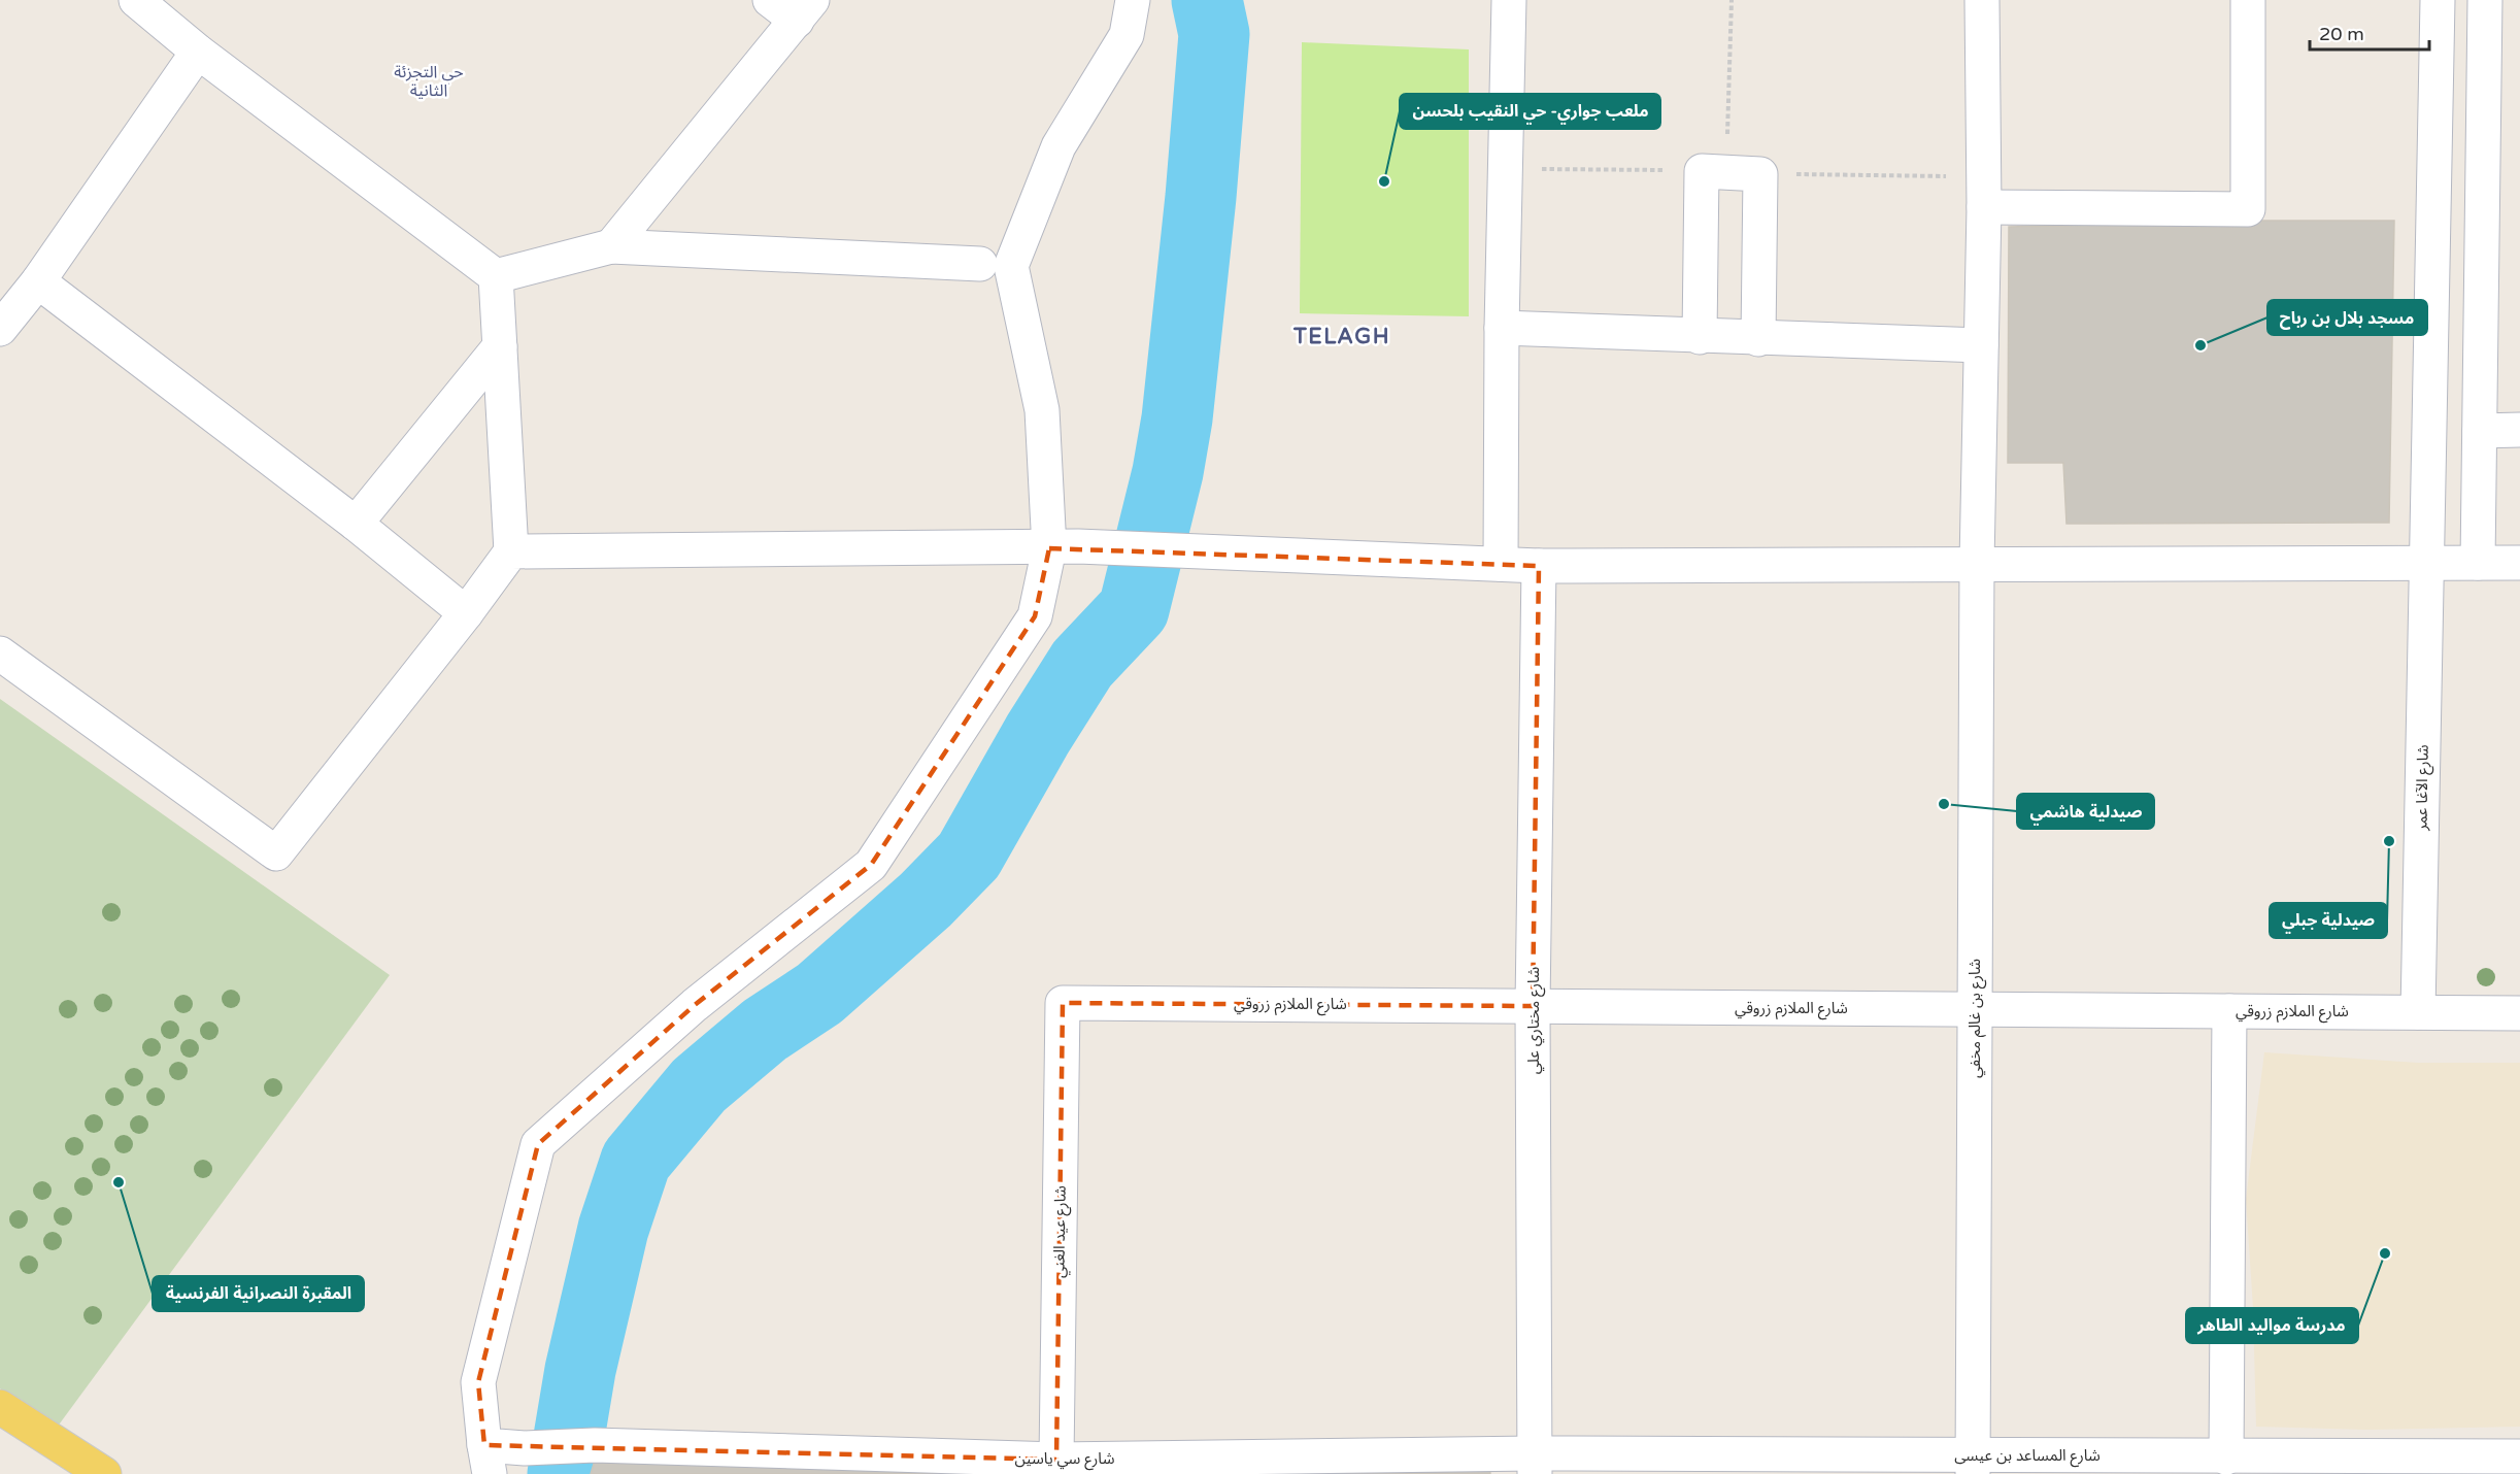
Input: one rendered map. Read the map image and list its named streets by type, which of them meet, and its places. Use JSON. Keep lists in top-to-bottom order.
{
  "streets": {
    "street": [
      "شارع الآغا عمر",
      "شارع الملازم زروقي",
      "شارع بن غالم مخفي",
      "شارع مختاري علي",
      "شارع عيد الغني",
      "شارع المساعد بن عيسى",
      "شارع سي ياسين"
    ]
  },
  "crossings": [
    ["شارع الآغا عمر", "شارع الملازم زروقي"],
    ["شارع الملازم زروقي", "شارع بن غالم مخفي"],
    ["شارع الملازم زروقي", "شارع مختاري علي"],
    ["شارع الملازم زروقي", "شارع عيد الغني"],
    ["شارع بن غالم مخفي", "شارع المساعد بن عيسى"],
    ["شارع مختاري علي", "شارع المساعد بن عيسى"],
    ["شارع مختاري علي", "شارع سي ياسين"],
    ["شارع عيد الغني", "شارع سي ياسين"],
    ["شارع المساعد بن عيسى", "شارع سي ياسين"]
  ],
  "districts": ["حي التجزئة الثانية", "TELAGH"],
  "places": [
    "ملعب جواري- حي النقيب بلحسن",
    "مسجد بلال بن رباح",
    "صيدلية هاشمي",
    "صيدلية جبلي",
    "المقبرة النصرانية الفرنسية",
    "مدرسة مواليد الطاهر"
  ],
  "scale_bar": "20 m"
}
